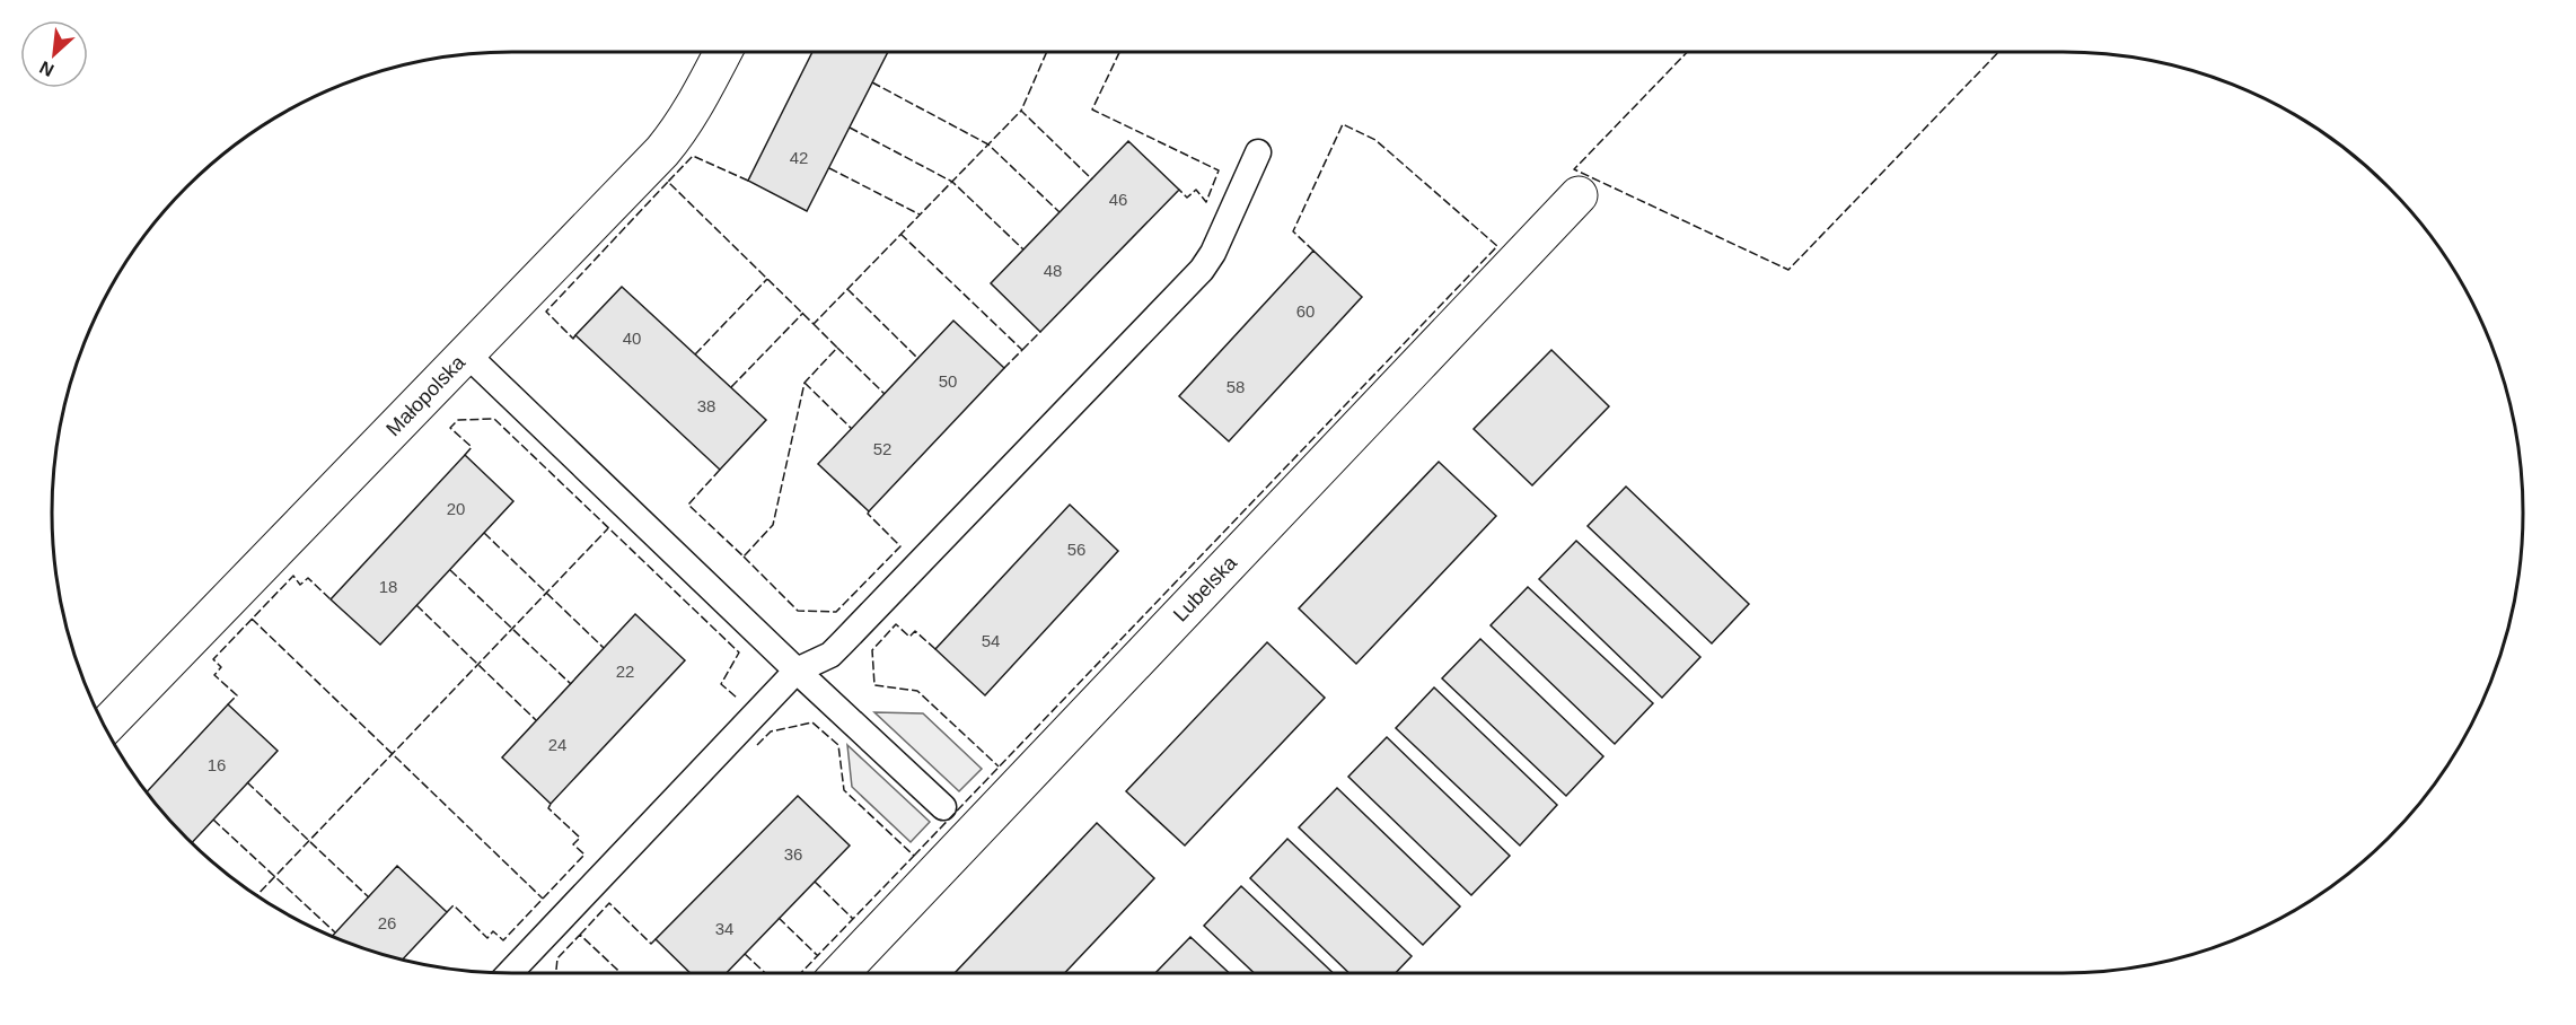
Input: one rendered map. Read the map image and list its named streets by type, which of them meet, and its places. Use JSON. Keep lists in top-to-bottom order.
{
  "streets": {
    "street": ["Małopolska", "Lubelska"]
  },
  "house_numbers": [
    "42",
    "46",
    "48",
    "60",
    "40",
    "50",
    "58",
    "38",
    "52",
    "20",
    "56",
    "18",
    "54",
    "22",
    "24",
    "16",
    "36",
    "26",
    "34"
  ],
  "north": "bottom left"
}
